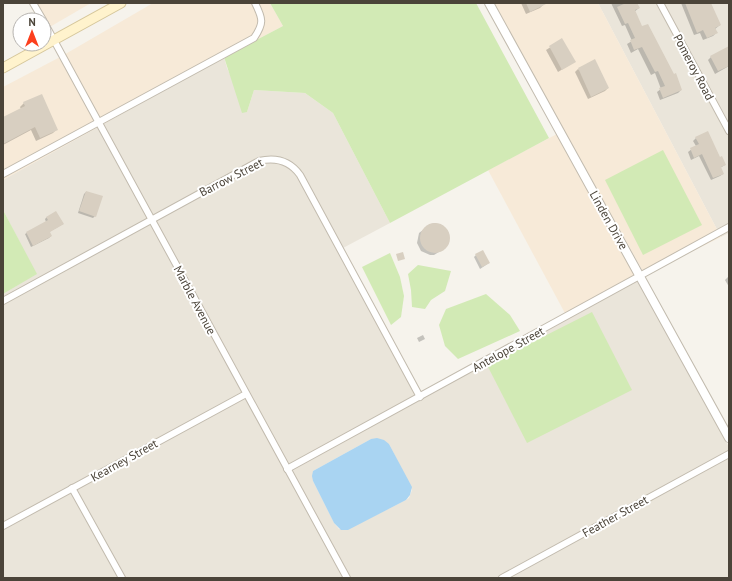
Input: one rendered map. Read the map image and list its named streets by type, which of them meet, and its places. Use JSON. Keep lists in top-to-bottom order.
{
  "streets": {
    "street": [
      "Pomeroy Road",
      "Barrow Street",
      "Linden Drive",
      "Marble Avenue",
      "Antelope Street",
      "Kearney Street",
      "Feather Street"
    ]
  },
  "crossings": [
    ["Barrow Street", "Marble Avenue"],
    ["Barrow Street", "Antelope Street"],
    ["Linden Drive", "Antelope Street"],
    ["Marble Avenue", "Antelope Street"],
    ["Marble Avenue", "Kearney Street"]
  ],
  "north": "top"
}
